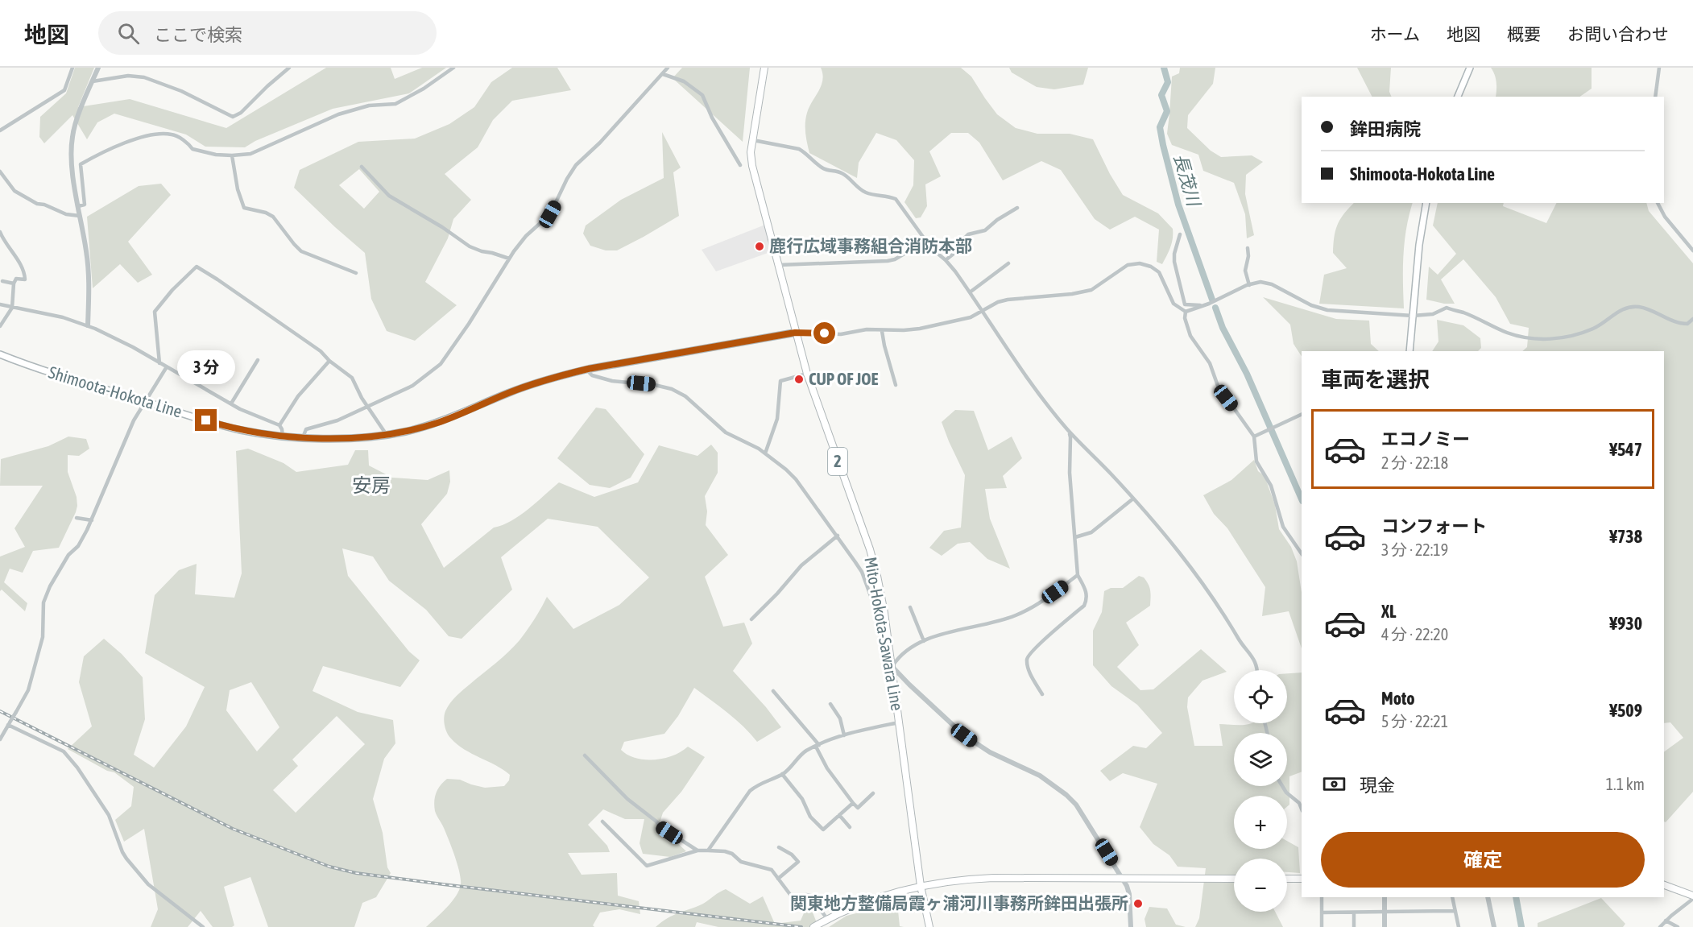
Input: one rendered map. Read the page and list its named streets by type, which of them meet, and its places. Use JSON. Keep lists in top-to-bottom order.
{
  "streets": {
    "main road": ["Shimoota-Hokota Line", "2", "Mito-Hokota-Sawara Line"]
  },
  "crossings": [
    ["Shimoota-Hokota Line", "Mito-Hokota-Sawara Line"]
  ],
  "districts": ["安房"],
  "water": ["長茂川"],
  "places": ["鹿行広域事務組合消防本部", "CUP OF JOE", "関東地方整備局霞ヶ浦河川事務所鉾田出張所"],
  "page": {
    "header": "地図",
    "search": "ここで検索",
    "nav": [
      "ホーム",
      "地図",
      "概要",
      "お問い合わせ"
    ],
    "banner": ["鉾田病院", "Shimoota-Hokota Line"],
    "bubble": "3 分",
    "heading": "車両を選択",
    "list": [
      {
        "name": "エコノミー",
        "note": "2 分 · 22:18",
        "value": "¥547"
      },
      {
        "name": "コンフォート",
        "note": "3 分 · 22:19",
        "value": "¥738"
      },
      {
        "name": "XL",
        "note": "4 分 · 22:20",
        "value": "¥930"
      },
      {
        "name": "Moto",
        "note": "5 分 · 22:21",
        "value": "¥509"
      }
    ],
    "map_buttons": ["+", "−"],
    "pay": ["現金", "1.1 km"],
    "buttons": "確定"
  }
}
